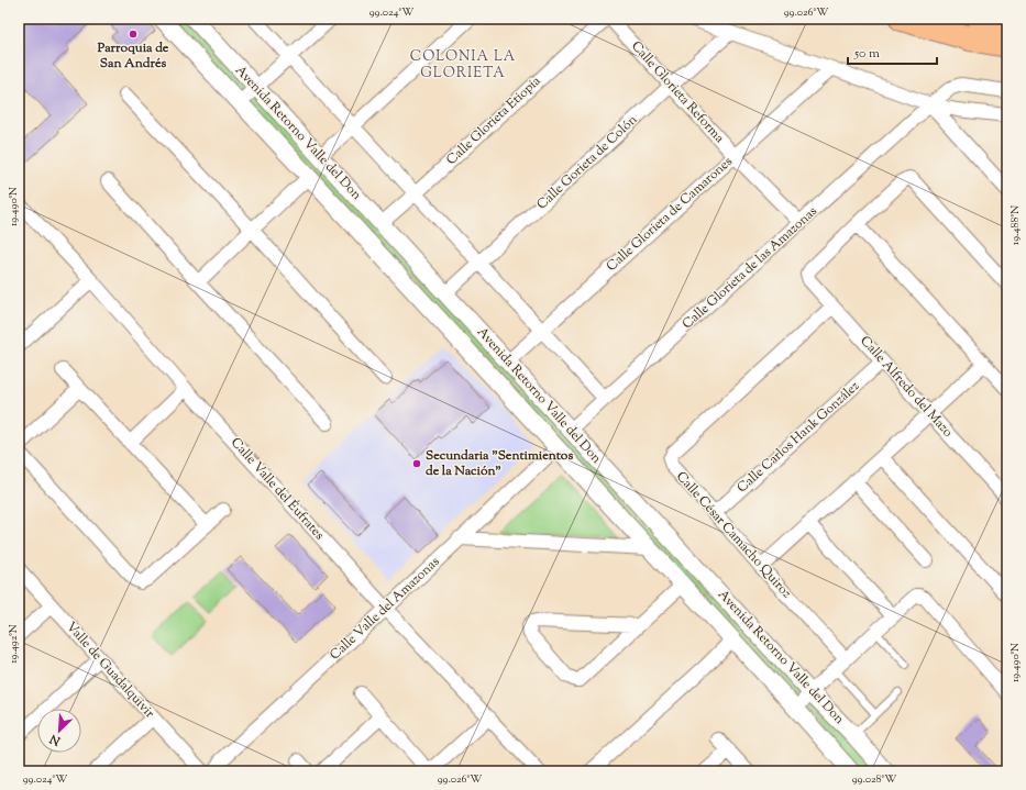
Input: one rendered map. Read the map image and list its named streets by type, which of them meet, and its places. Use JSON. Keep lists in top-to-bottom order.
{
  "streets": {
    "street": [
      "Calle Glorieta Reforma",
      "Calle Glorieta Etiopía",
      "Avenida Retorno Valle del Don",
      "Calle Gorieta de Colón",
      "Calle Glorieta de Camarones",
      "Calle Glorieta de las Amazonas",
      "Calle Alfredo del Mazo",
      "Calle Carlos Hank González",
      "Calle Valle del Éufrates",
      "Calle César Camacho Quiroz",
      "Calle Valle del Amazonas",
      "Valle de Guadalquivir"
    ]
  },
  "crossings": [
    ["Calle Glorieta Reforma", "Calle Gorieta de Colón"],
    ["Calle Glorieta Reforma", "Calle Glorieta de Camarones"],
    ["Calle Glorieta Reforma", "Calle Glorieta de las Amazonas"],
    ["Calle Glorieta Etiopía", "Avenida Retorno Valle del Don"],
    ["Avenida Retorno Valle del Don", "Calle Gorieta de Colón"],
    ["Avenida Retorno Valle del Don", "Calle Glorieta de Camarones"],
    ["Avenida Retorno Valle del Don", "Calle Glorieta de las Amazonas"],
    ["Avenida Retorno Valle del Don", "Calle Valle del Amazonas"],
    ["Calle Alfredo del Mazo", "Calle Carlos Hank González"],
    ["Calle Alfredo del Mazo", "Calle César Camacho Quiroz"],
    ["Calle Carlos Hank González", "Calle César Camacho Quiroz"],
    ["Calle Valle del Éufrates", "Calle Valle del Amazonas"]
  ],
  "districts": ["COLONIA LA GLORIETA"],
  "places": ["Parroquia de San Andrés", "Secundaria \"Sentimientos de la Nación\""],
  "scale_bar": "50 m",
  "north": "bottom left",
  "coordinates": [
    "99.024°W",
    "99.026°W",
    "19.490°N",
    "19.488°N",
    "19.492°N",
    "99.028°W"
  ]
}
